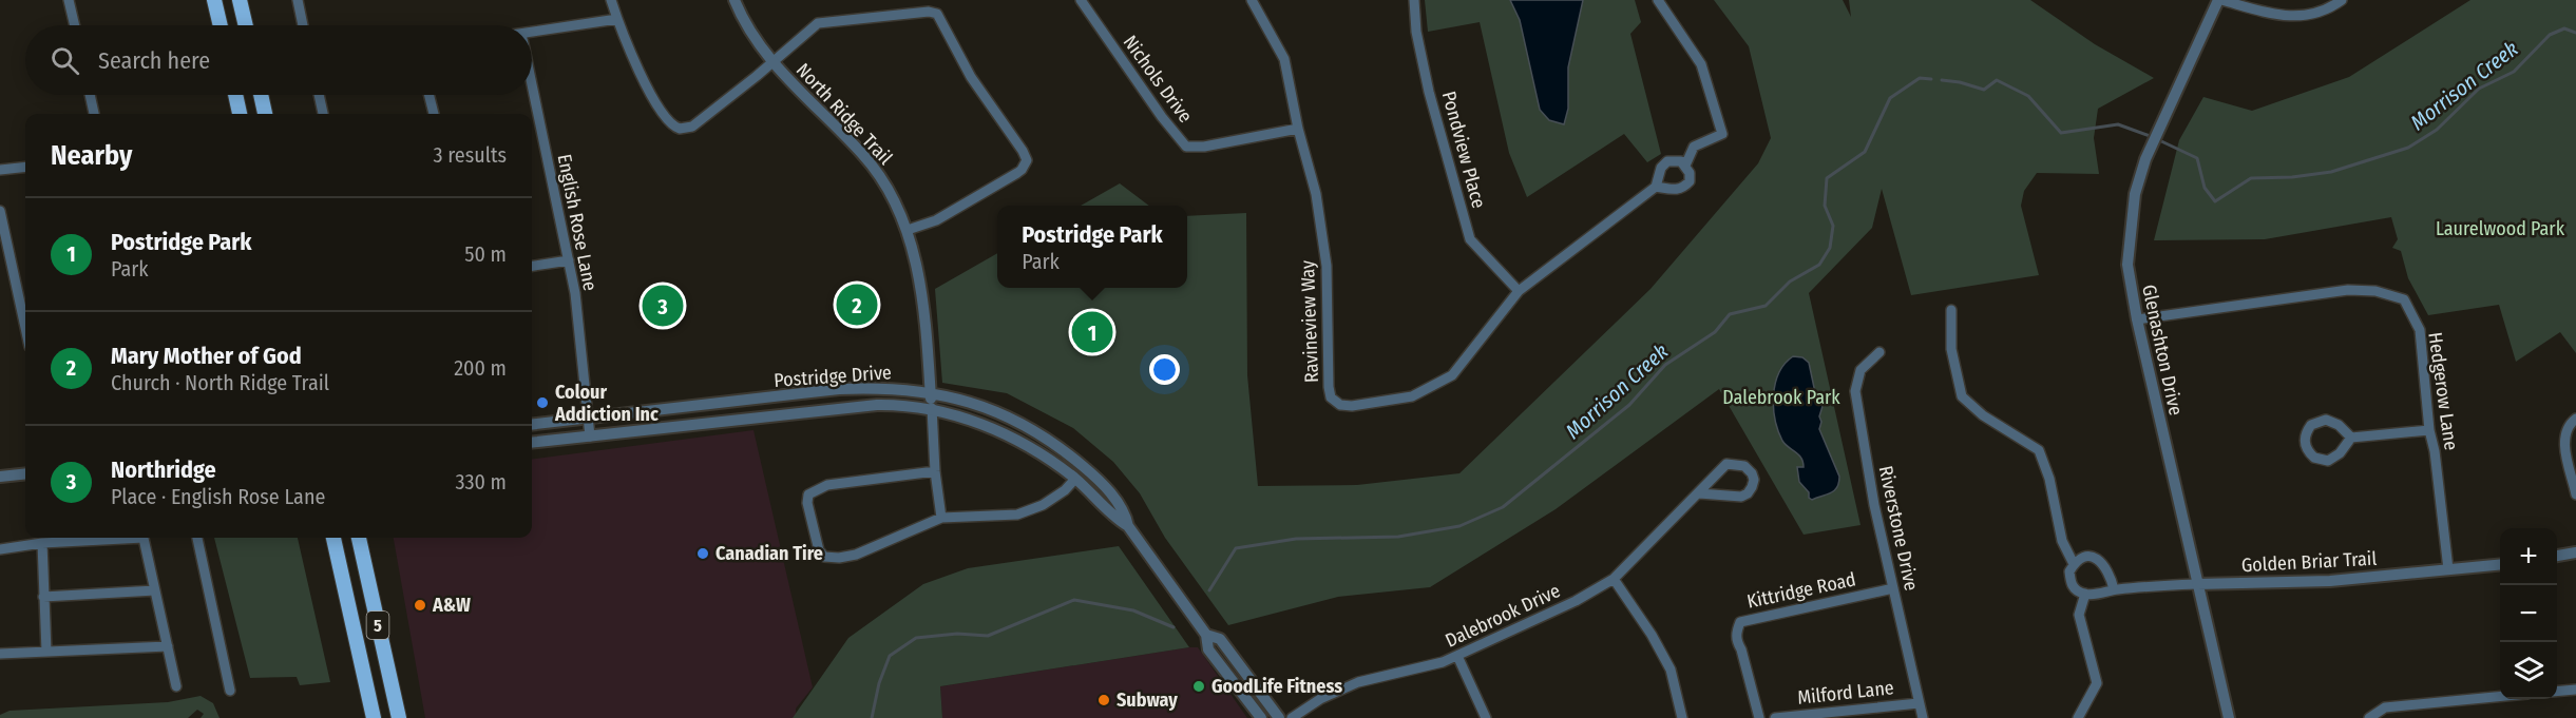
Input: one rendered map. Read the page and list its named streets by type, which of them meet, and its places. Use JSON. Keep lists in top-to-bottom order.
{
  "streets": {
    "main road": ["5"],
    "street": [
      "Nichols Drive",
      "North Ridge Trail",
      "Pondview Place",
      "English Rose Lane",
      "Ravineview Way",
      "Glenashton Drive",
      "Postridge Drive",
      "Hedgerow Lane",
      "Riverstone Drive",
      "Golden Briar Trail",
      "Kittridge Road",
      "Dalebrook Drive",
      "Milford Lane"
    ]
  },
  "crossings": [
    ["Nichols Drive", "Ravineview Way"],
    ["North Ridge Trail", "Postridge Drive"],
    ["Pondview Place", "Ravineview Way"],
    ["English Rose Lane", "Postridge Drive"],
    ["Glenashton Drive", "Hedgerow Lane"],
    ["Glenashton Drive", "Golden Briar Trail"],
    ["Hedgerow Lane", "Golden Briar Trail"],
    ["Riverstone Drive", "Kittridge Road"],
    ["Riverstone Drive", "Milford Lane"]
  ],
  "water": ["Morrison Creek"],
  "parks": ["Laurelwood Park", "Dalebrook Park"],
  "places": [
    "Colour Addiction Inc",
    "Canadian Tire",
    "A&W",
    "GoodLife Fitness",
    "Subway"
  ],
  "page": {
    "search": "Search here",
    "heading": ["Nearby", "3 results"],
    "list": [
      {
        "mark": "1",
        "name": "Postridge Park",
        "note": "Park",
        "value": "50 m"
      },
      {
        "mark": "2",
        "name": "Mary Mother of God",
        "note": "Church · North Ridge Trail",
        "value": "200 m"
      },
      {
        "mark": "3",
        "name": "Northridge",
        "note": "Place · English Rose Lane",
        "value": "330 m"
      }
    ],
    "popup": ["Postridge Park", "Park"],
    "pins": ["2", "3", "1"],
    "map_buttons": ["+", "−"]
  }
}
